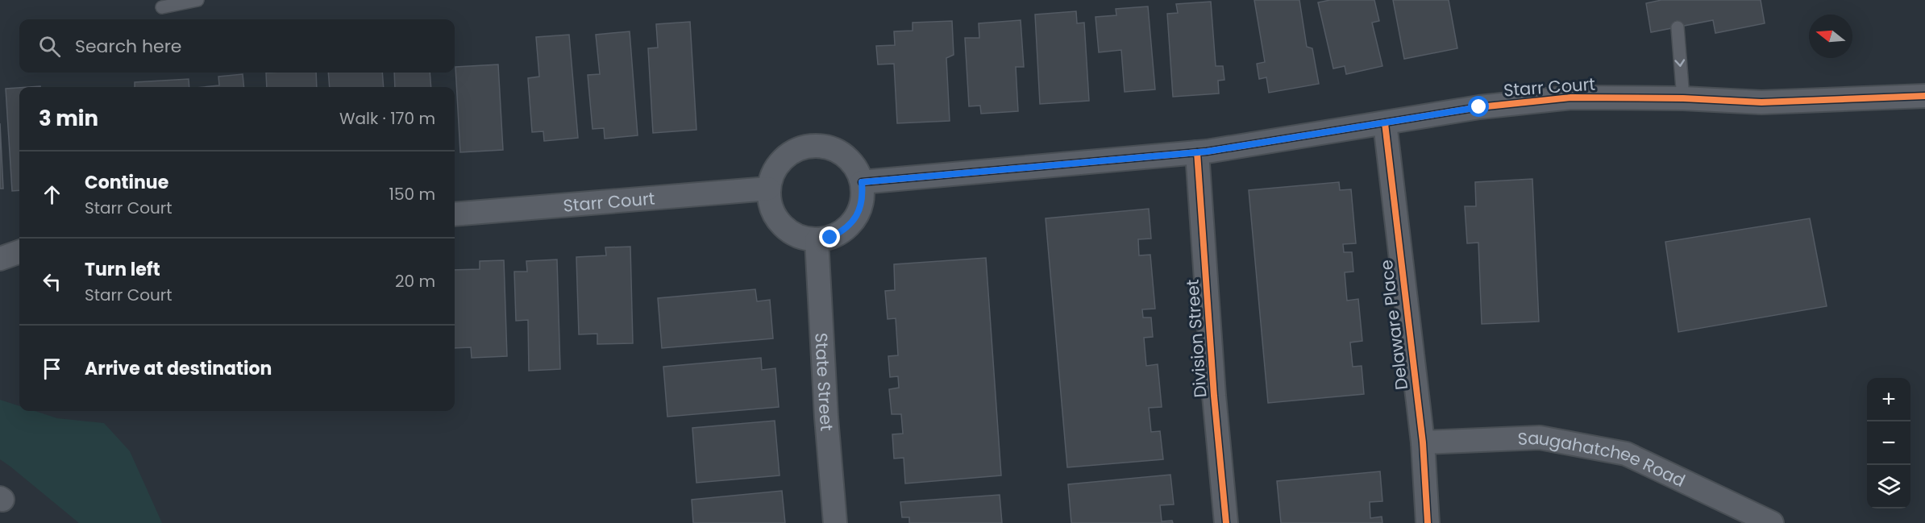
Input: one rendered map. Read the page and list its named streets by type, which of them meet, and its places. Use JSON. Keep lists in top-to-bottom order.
{
  "streets": {
    "street": [
      "Starr Court",
      "Delaware Place",
      "Division Street",
      "State Street",
      "Saugahatchee Road"
    ]
  },
  "crossings": [
    ["Starr Court", "Delaware Place"],
    ["Starr Court", "Division Street"],
    ["Starr Court", "State Street"],
    ["Delaware Place", "Saugahatchee Road"]
  ],
  "north": "left",
  "page": {
    "search": "Search here",
    "heading": ["3 min", "Walk · 170 m"],
    "list": [
      ["Continue", "Starr Court", "150 m"],
      ["Turn left", "Starr Court", "20 m"],
      "Arrive at destination"
    ],
    "map_buttons": ["+", "−"]
  }
}
